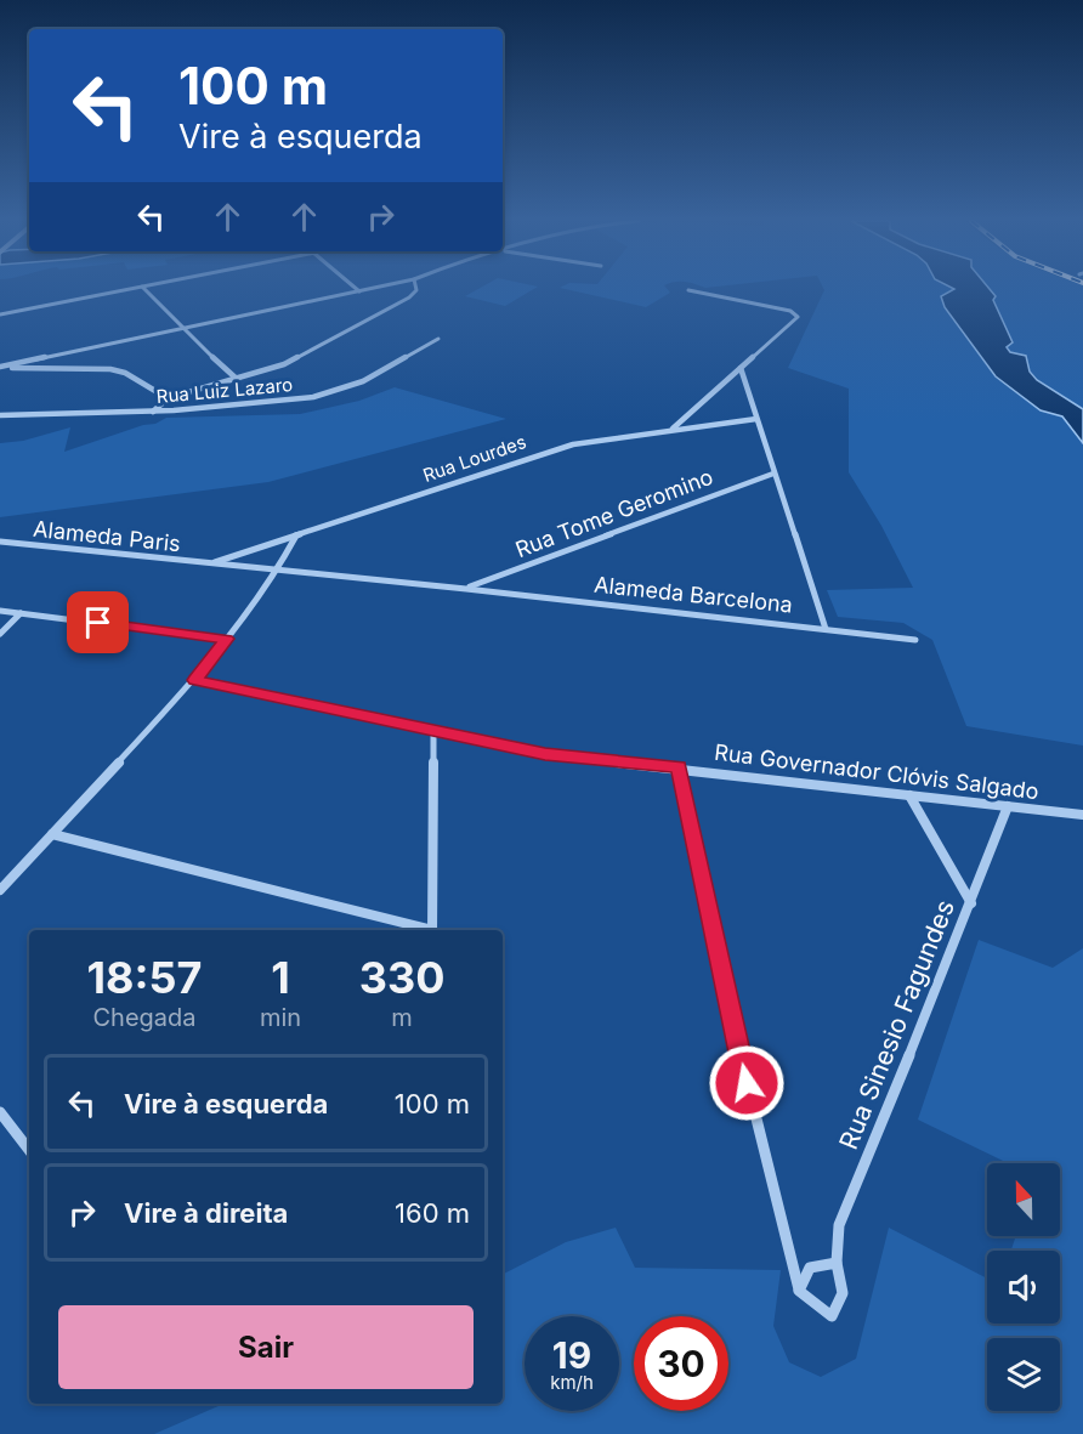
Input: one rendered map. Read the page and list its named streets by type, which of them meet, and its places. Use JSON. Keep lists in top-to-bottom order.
{
  "streets": {
    "street": [
      "Rua Luiz Lazaro",
      "Rua Lourdes",
      "Rua Tome Geromino",
      "Alameda Paris",
      "Alameda Barcelona",
      "Rua Governador Clóvis Salgado",
      "Rua Sinesio Fagundes"
    ]
  },
  "crossings": [
    ["Rua Lourdes", "Alameda Paris"],
    ["Rua Tome Geromino", "Alameda Barcelona"],
    ["Alameda Paris", "Alameda Barcelona"],
    ["Rua Governador Clóvis Salgado", "Rua Sinesio Fagundes"]
  ],
  "north": "top",
  "page": {
    "turn": ["100 m", "Vire à esquerda"],
    "eta": [
      "18:57",
      "Chegada",
      "1",
      "min",
      "330",
      "m"
    ],
    "list": [
      {
        "name": "Vire à esquerda",
        "value": "100 m"
      },
      {
        "name": "Vire à direita",
        "value": "160 m"
      }
    ],
    "buttons": "Sair",
    "speed": "19 km/h",
    "limit": "30"
  }
}
